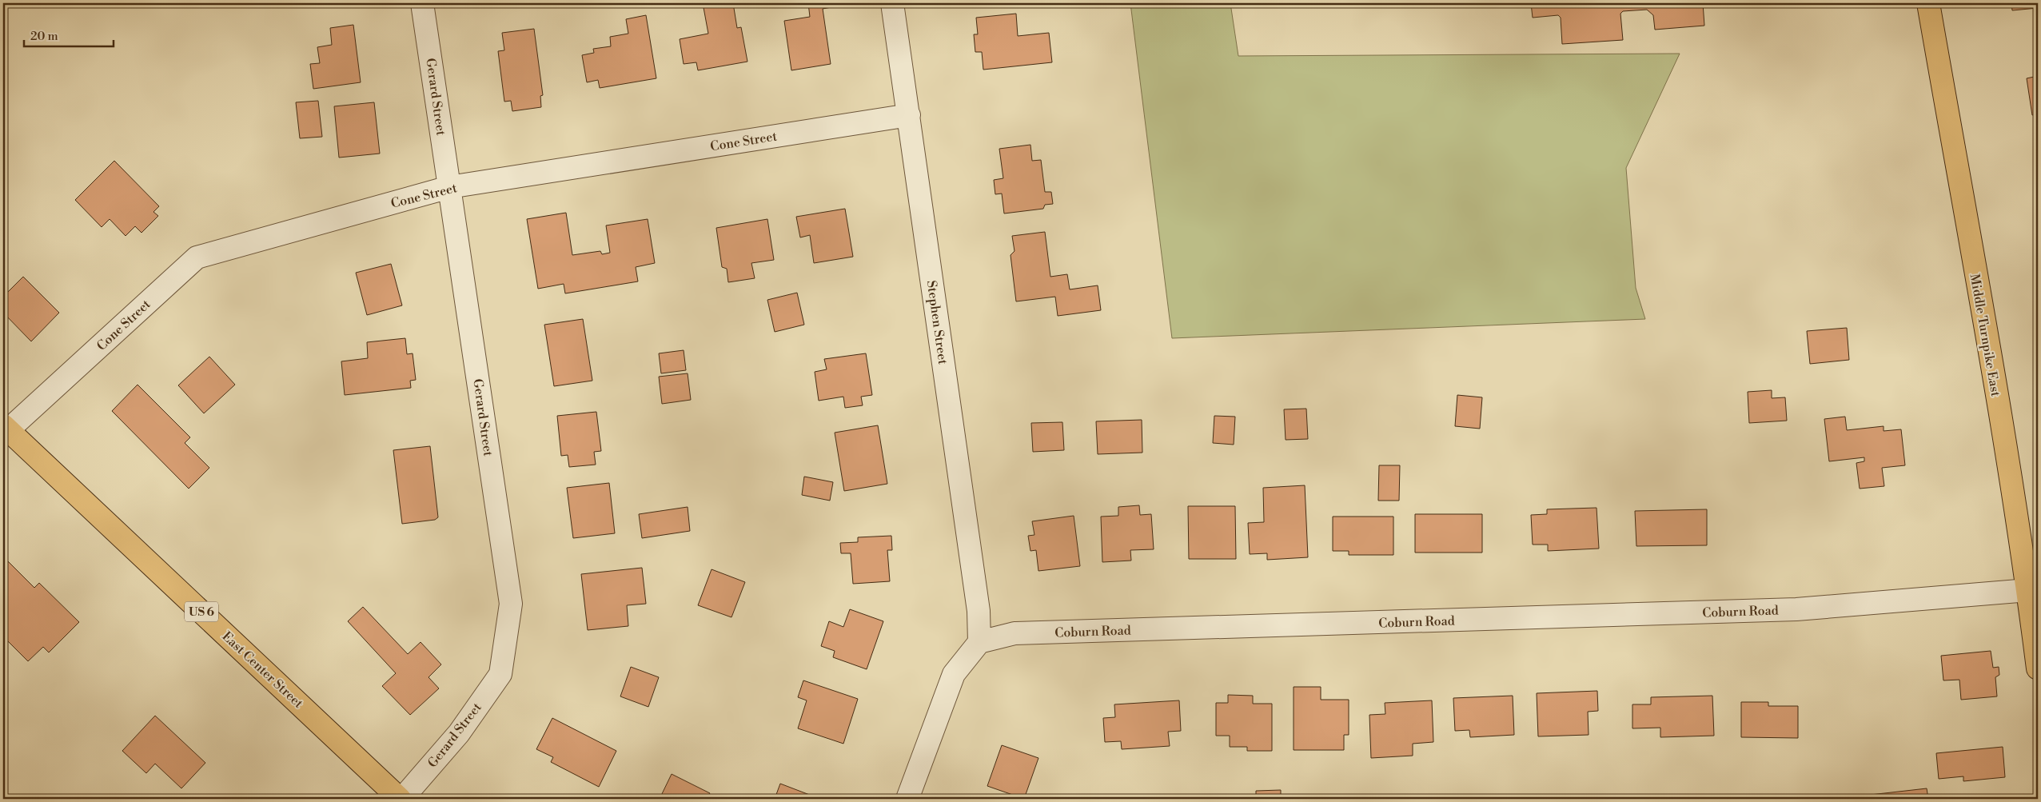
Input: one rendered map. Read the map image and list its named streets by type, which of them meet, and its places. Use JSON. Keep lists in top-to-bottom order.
{
  "streets": {
    "main road": ["Middle Turnpike East", "US 6", "East Center Street"],
    "street": [
      "Gerard Street",
      "Cone Street",
      "Stephen Street",
      "Coburn Road"
    ]
  },
  "crossings": [
    ["Gerard Street", "Cone Street"],
    ["Gerard Street", "East Center Street"],
    ["Cone Street", "Stephen Street"],
    ["Cone Street", "East Center Street"],
    ["Stephen Street", "Coburn Road"],
    ["Middle Turnpike East", "Coburn Road"]
  ],
  "scale_bar": "20 m"
}
